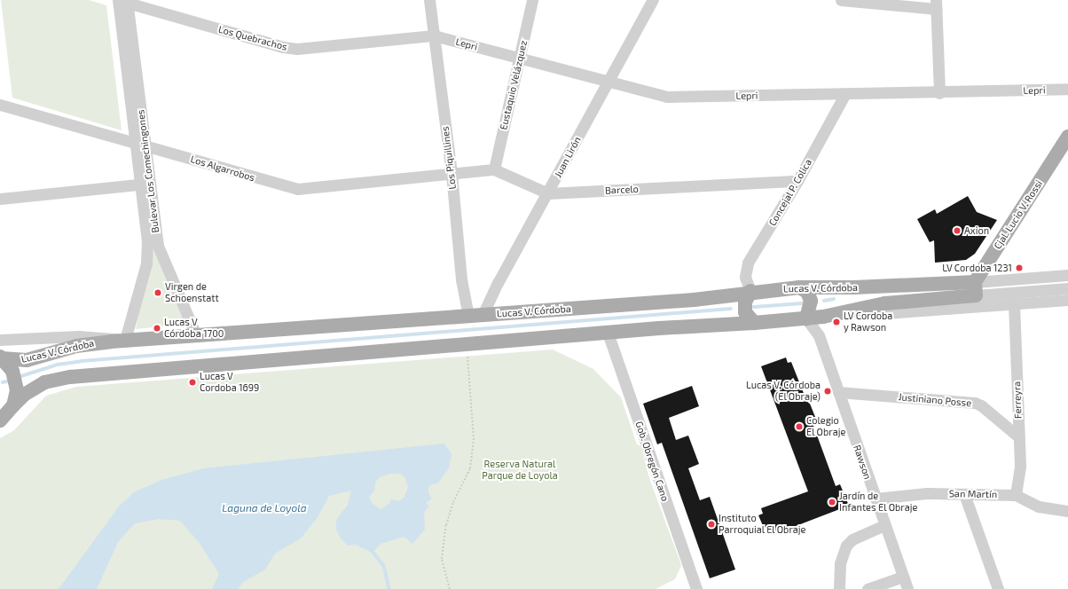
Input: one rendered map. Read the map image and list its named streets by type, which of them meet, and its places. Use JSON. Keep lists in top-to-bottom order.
{
  "streets": {
    "main road": ["Cjal. Lucio V. Rossi", "Lucas V. Córdoba"],
    "street": [
      "Los Quebrachos",
      "Lepri",
      "Eustaquio Velázquez",
      "Juan Lirón",
      "Los Piquillines",
      "Los Algarrobos",
      "Bulevar Los Comechingones",
      "Barcelo",
      "Concejal P. Colica",
      "Justiniano Posse",
      "Ferreyra",
      "Gob. Obregón Cano",
      "Rawson",
      "San Martín"
    ]
  },
  "crossings": [
    ["Los Quebrachos", "Lepri"],
    ["Los Quebrachos", "Los Piquillines"],
    ["Los Quebrachos", "Bulevar Los Comechingones"],
    ["Lepri", "Eustaquio Velázquez"],
    ["Lepri", "Juan Lirón"],
    ["Lepri", "Los Piquillines"],
    ["Lepri", "Concejal P. Colica"],
    ["Eustaquio Velázquez", "Barcelo"],
    ["Juan Lirón", "Barcelo"],
    ["Juan Lirón", "Lucas V. Córdoba"],
    ["Los Piquillines", "Los Algarrobos"],
    ["Los Piquillines", "Barcelo"],
    ["Los Piquillines", "Lucas V. Córdoba"],
    ["Los Algarrobos", "Bulevar Los Comechingones"],
    ["Los Algarrobos", "Barcelo"],
    ["Bulevar Los Comechingones", "Lucas V. Córdoba"],
    ["Barcelo", "Concejal P. Colica"],
    ["Concejal P. Colica", "Lucas V. Córdoba"],
    ["Cjal. Lucio V. Rossi", "Lucas V. Córdoba"],
    ["Lucas V. Córdoba", "Ferreyra"],
    ["Lucas V. Córdoba", "Gob. Obregón Cano"],
    ["Lucas V. Córdoba", "Rawson"],
    ["Justiniano Posse", "Ferreyra"],
    ["Justiniano Posse", "Rawson"],
    ["Ferreyra", "San Martín"],
    ["Rawson", "San Martín"]
  ],
  "water": ["Laguna de Loyola"],
  "parks": ["Reserva Natural Parque de Loyola"],
  "places": [
    "Axion",
    "LV Cordoba 1231",
    "Virgen de Schoenstatt",
    "LV Cordoba y Rawson",
    "Lucas V Córdoba 1700",
    "Lucas V Cordoba 1699",
    "Lucas V. Córdoba (El Obraje)",
    "Colegio El Obraje",
    "Jardín de Infantes El Obraje",
    "Instituto Parroquial El Obraje"
  ]
}
